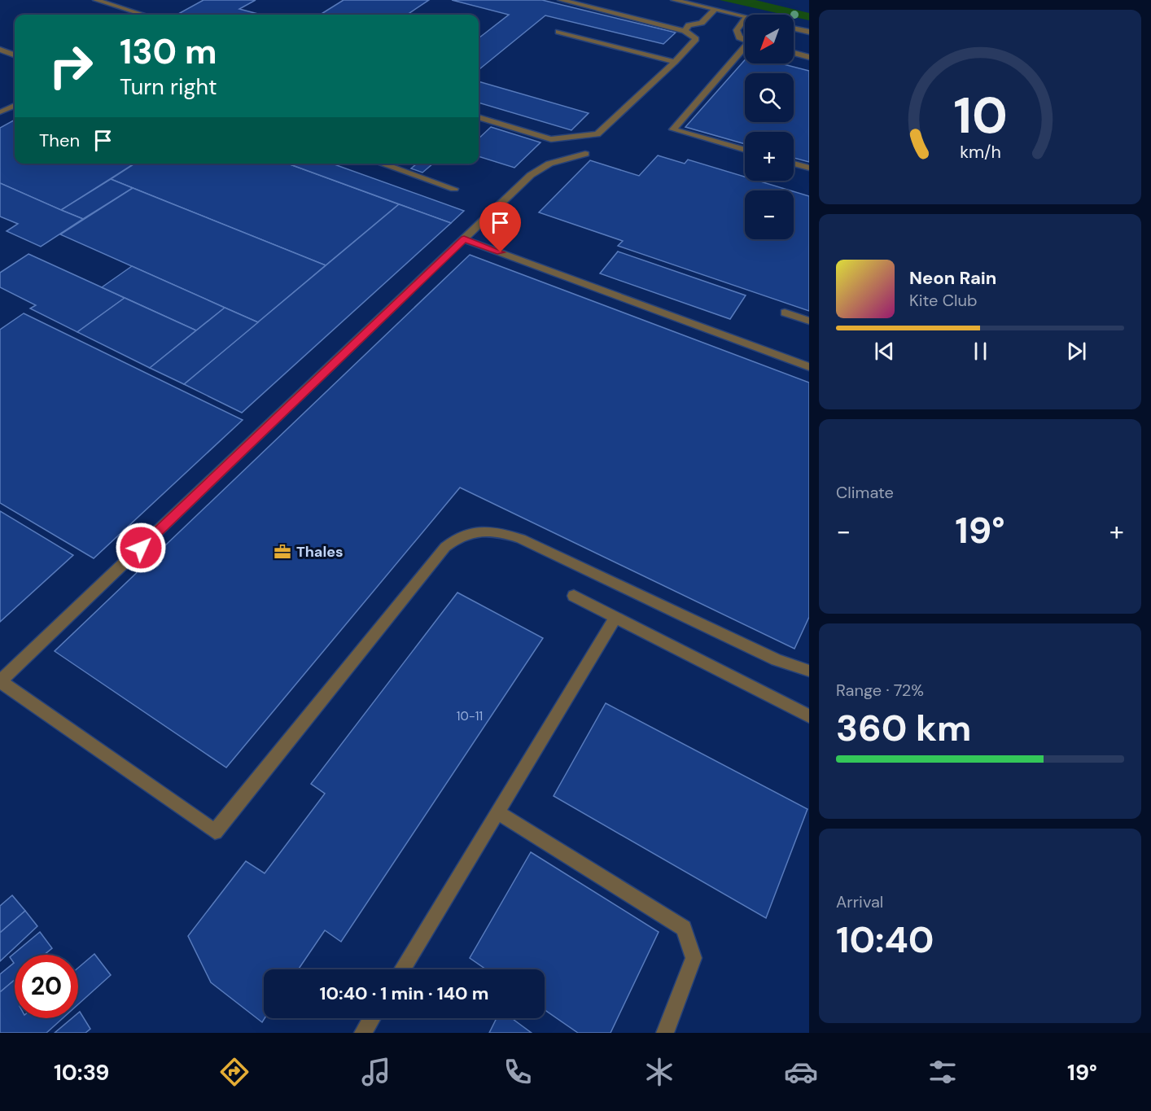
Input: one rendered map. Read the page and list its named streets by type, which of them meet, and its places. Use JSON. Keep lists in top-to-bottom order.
{
  "places": {
    "office": ["Thales"]
  },
  "house_numbers": ["10-11"],
  "north": "bottom left",
  "page": {
    "map_buttons": ["+", "−"],
    "turn": ["130 m", "Turn right"],
    "then": "Then",
    "song": ["Neon Rain", "Kite Club"],
    "tile": [
      "Climate",
      ["Range · 72%", "360 km"],
      ["Arrival", "10:40"]
    ],
    "heat": ["−", "19°", "+"],
    "limit": "20",
    "trip": "10:40 · 1 min · 140 m",
    "tabs": ["10:39", "19°"],
    "gauge": ["10", "km/h"]
  }
}
